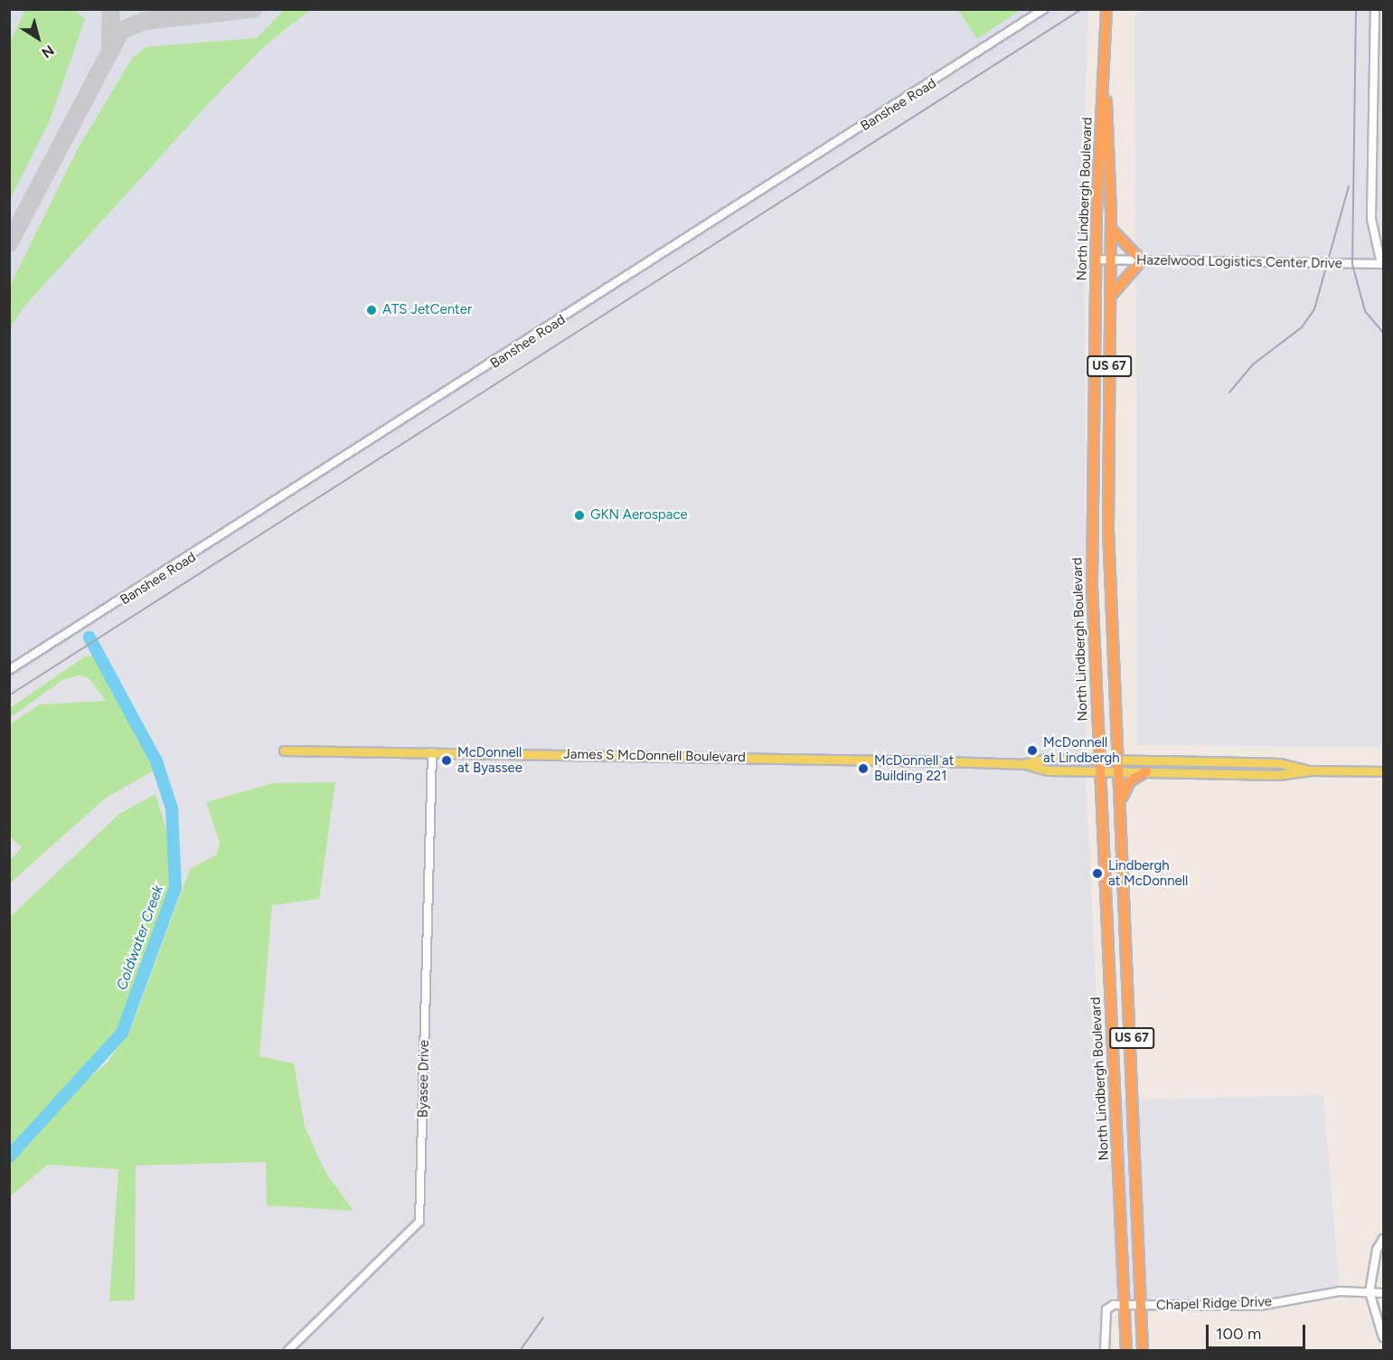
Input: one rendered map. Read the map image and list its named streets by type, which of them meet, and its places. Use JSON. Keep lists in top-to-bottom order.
{
  "streets": {
    "highway": ["North Lindbergh Boulevard", "US 67"],
    "main road": ["James S McDonnell Boulevard"],
    "street": [
      "Banshee Road",
      "Hazelwood Logistics Center Drive",
      "Byasee Drive",
      "Chapel Ridge Drive"
    ]
  },
  "crossings": [
    ["North Lindbergh Boulevard", "Hazelwood Logistics Center Drive"],
    ["North Lindbergh Boulevard", "James S McDonnell Boulevard"],
    ["North Lindbergh Boulevard", "Chapel Ridge Drive"],
    ["James S McDonnell Boulevard", "Byasee Drive"]
  ],
  "water": ["Coldwater Creek"],
  "places": [
    "ATS JetCenter",
    "GKN Aerospace",
    "McDonnell at Lindbergh",
    "McDonnell at Byassee",
    "McDonnell at Building 221",
    "Lindbergh at McDonnell"
  ],
  "scale_bar": "100 m",
  "north": "bottom right"
}
